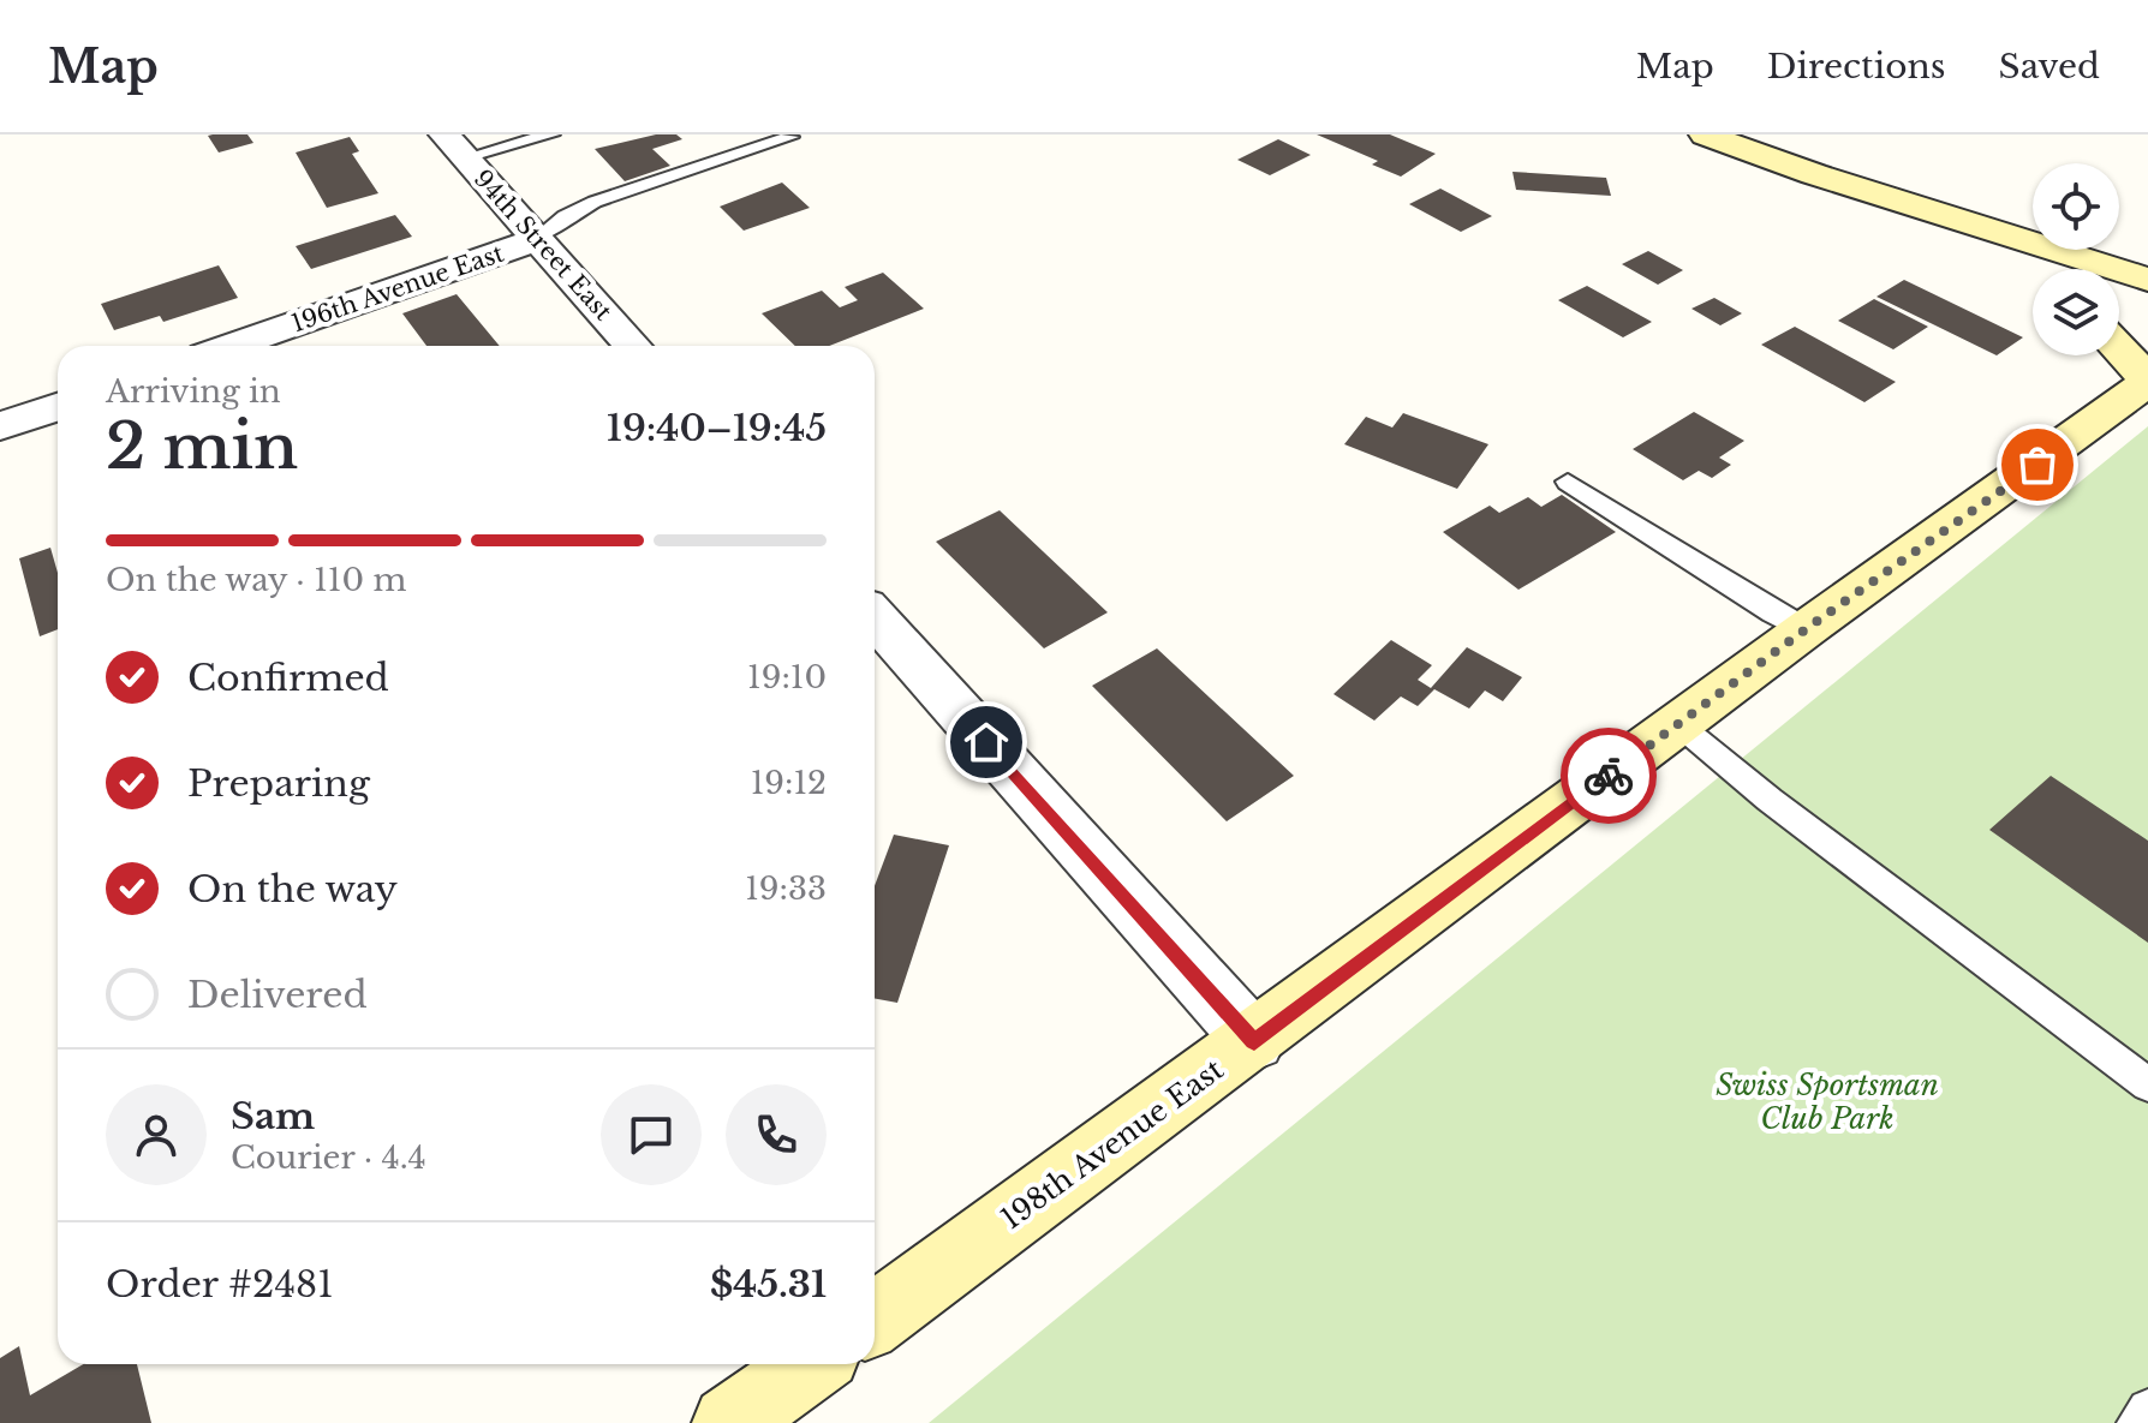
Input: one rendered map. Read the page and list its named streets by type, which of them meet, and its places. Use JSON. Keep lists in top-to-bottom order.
{
  "streets": {
    "street": ["94th Street East", "196th Avenue East", "198th Avenue East"]
  },
  "crossings": [
    ["94th Street East", "196th Avenue East"]
  ],
  "parks": ["Swiss Sportsman Club Park"],
  "page": {
    "header": "Map",
    "nav": ["Map", "Directions", "Saved"],
    "heading": ["2 min", "Arriving in", "19:40–19:45"],
    "panel": [
      "Sam",
      "Courier · 4.4",
      "Order #2481",
      "$45.31"
    ],
    "bar": "On the way · 110 m",
    "list": [
      ["Confirmed", "19:10"],
      ["Preparing", "19:12"],
      ["On the way", "19:33"],
      "Delivered"
    ]
  }
}
